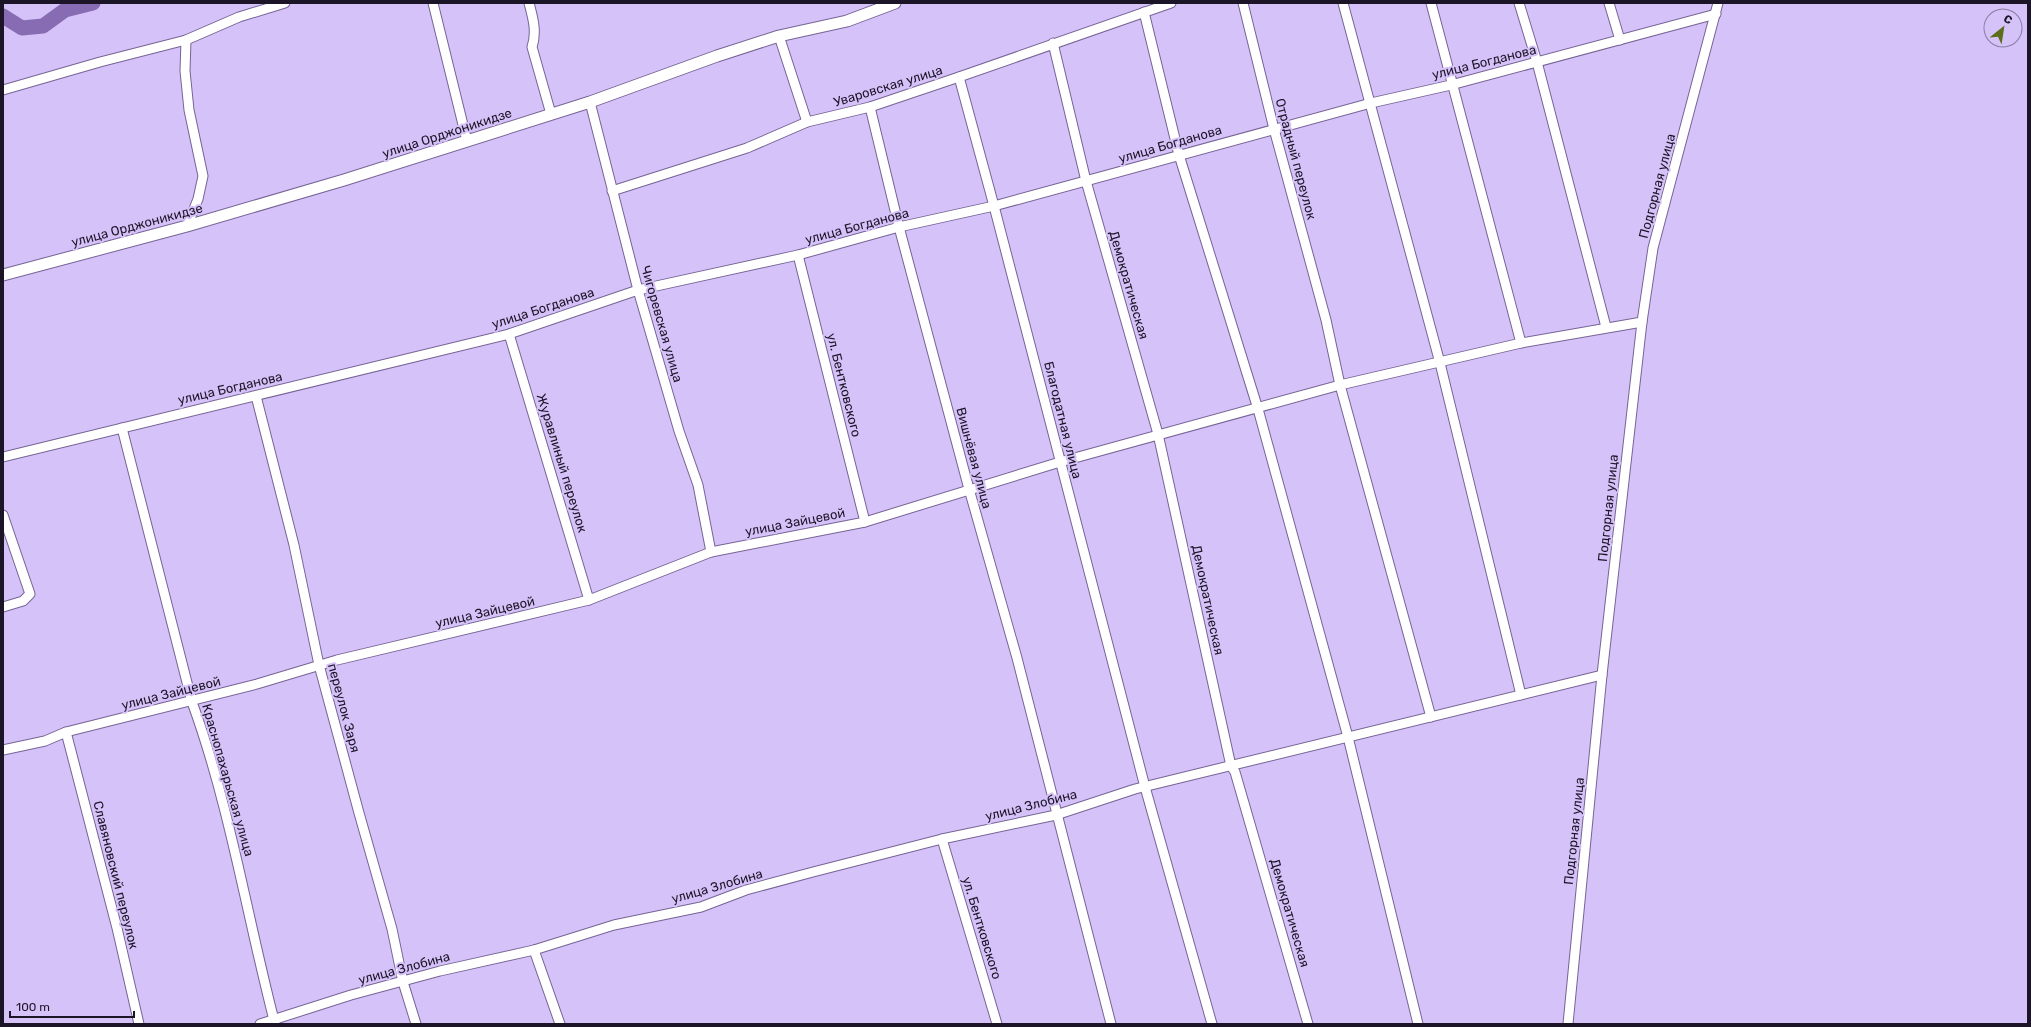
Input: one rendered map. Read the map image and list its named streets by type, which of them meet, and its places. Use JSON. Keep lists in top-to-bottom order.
{
  "streets": {
    "street": [
      "улица Богданова",
      "Уваровская улица",
      "улица Орджоникидзе",
      "Отрадный переулок",
      "Подгорная улица",
      "Демократическая",
      "Чигоревская улица",
      "ул. Бентковского",
      "Благодатная улица",
      "Вишнёвая улица",
      "Журавлиный переулок",
      "улица Зайцевой",
      "переулок Заря",
      "Краснопахарьская улица",
      "улица Злобина",
      "Славяновский переулок"
    ]
  },
  "crossings": [
    ["улица Богданова", "Отрадный переулок"],
    ["улица Богданова", "Подгорная улица"],
    ["улица Богданова", "Демократическая"],
    ["улица Богданова", "Чигоревская улица"],
    ["улица Богданова", "ул. Бентковского"],
    ["улица Богданова", "Благодатная улица"],
    ["улица Богданова", "Вишнёвая улица"],
    ["улица Богданова", "Журавлиный переулок"],
    ["улица Богданова", "переулок Заря"],
    ["улица Богданова", "Краснопахарьская улица"],
    ["Уваровская улица", "Демократическая"],
    ["Уваровская улица", "Чигоревская улица"],
    ["Уваровская улица", "Благодатная улица"],
    ["Уваровская улица", "Вишнёвая улица"],
    ["улица Орджоникидзе", "Чигоревская улица"],
    ["Отрадный переулок", "улица Зайцевой"],
    ["Отрадный переулок", "улица Злобина"],
    ["Подгорная улица", "улица Зайцевой"],
    ["Подгорная улица", "улица Злобина"],
    ["Демократическая", "улица Зайцевой"],
    ["Демократическая", "улица Злобина"],
    ["Чигоревская улица", "улица Зайцевой"],
    ["ул. Бентковского", "улица Зайцевой"],
    ["ул. Бентковского", "улица Злобина"],
    ["Благодатная улица", "улица Зайцевой"],
    ["Благодатная улица", "улица Злобина"],
    ["Вишнёвая улица", "улица Зайцевой"],
    ["Вишнёвая улица", "улица Злобина"],
    ["Журавлиный переулок", "улица Зайцевой"],
    ["улица Зайцевой", "переулок Заря"],
    ["улица Зайцевой", "Краснопахарьская улица"],
    ["улица Зайцевой", "Славяновский переулок"],
    ["переулок Заря", "улица Злобина"],
    ["Краснопахарьская улица", "улица Злобина"]
  ],
  "scale_bar": "100 m",
  "north": "top right"
}
